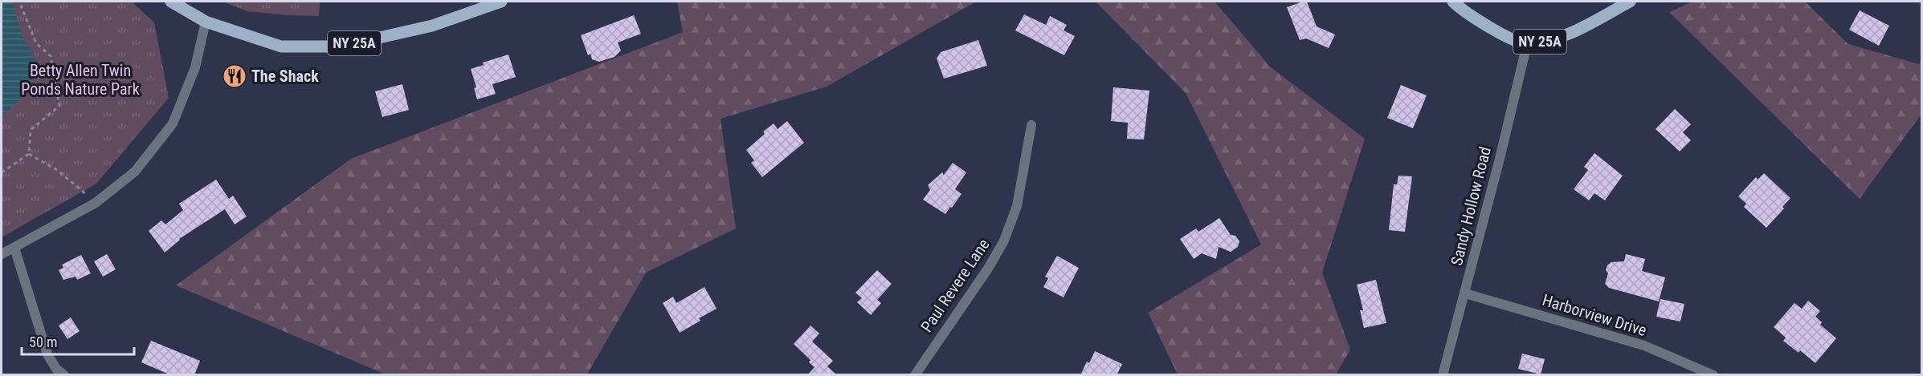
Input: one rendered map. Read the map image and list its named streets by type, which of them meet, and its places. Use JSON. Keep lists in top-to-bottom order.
{
  "streets": {
    "main road": ["NY 25A"],
    "street": ["Sandy Hollow Road", "Paul Revere Lane", "Harborview Drive"]
  },
  "crossings": [
    ["NY 25A", "Sandy Hollow Road"],
    ["Sandy Hollow Road", "Harborview Drive"]
  ],
  "parks": ["Betty Allen Twin Ponds Nature Park"],
  "places": {
    "restaurant": ["The Shack"]
  },
  "scale_bar": "50 m"
}
